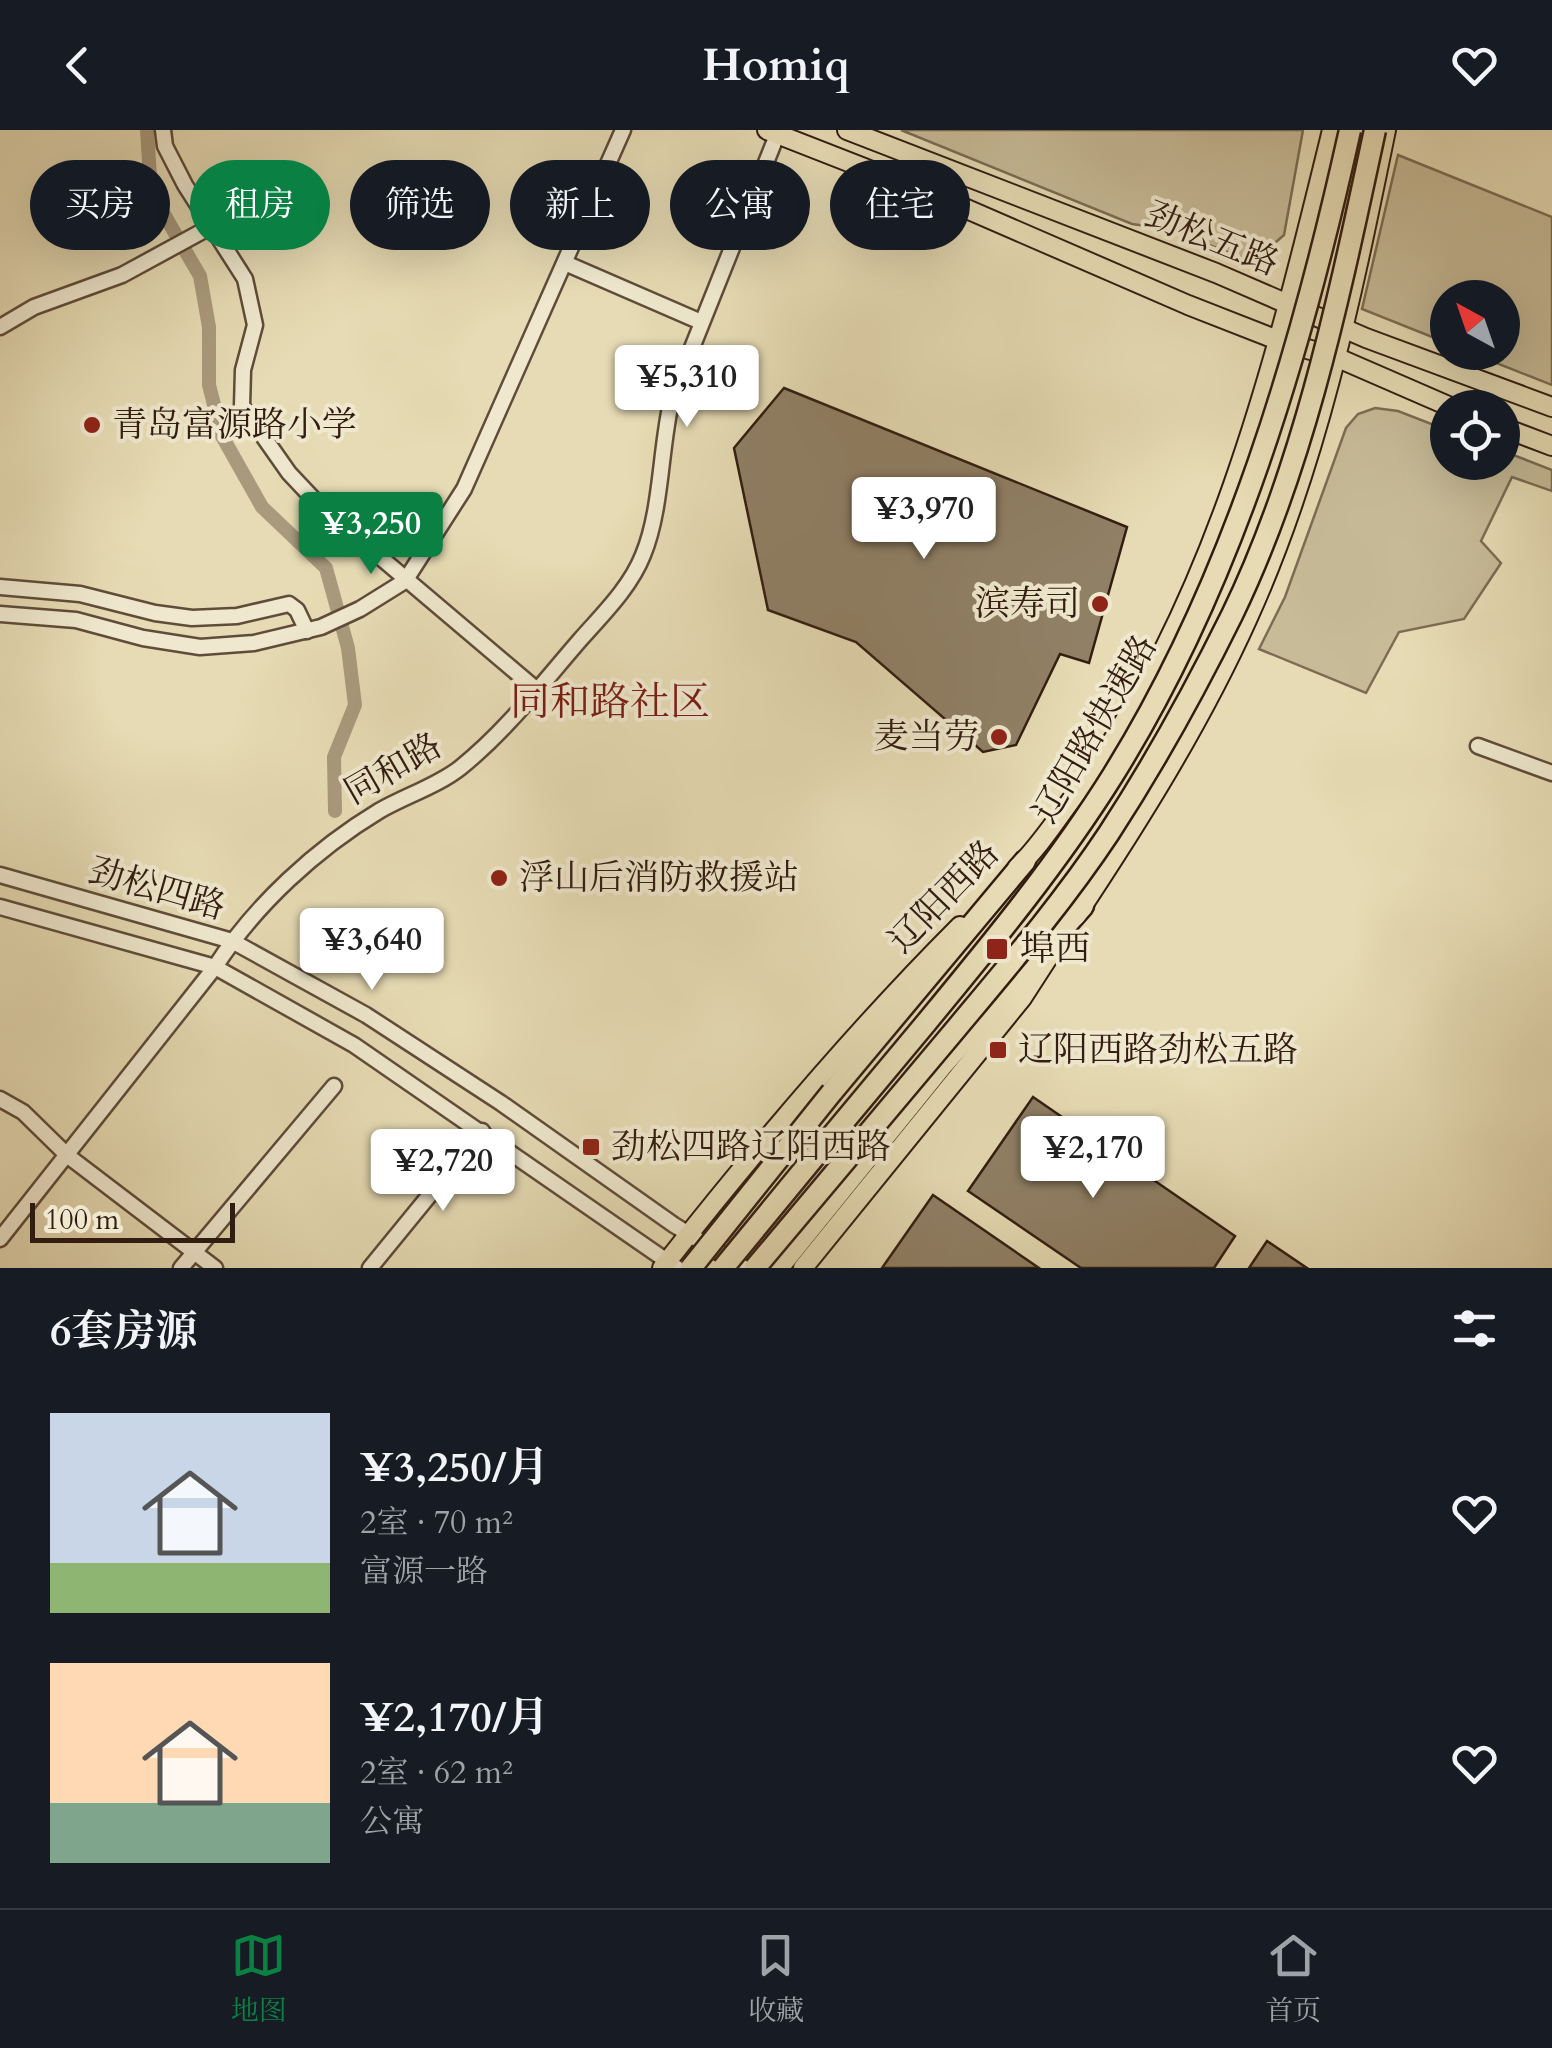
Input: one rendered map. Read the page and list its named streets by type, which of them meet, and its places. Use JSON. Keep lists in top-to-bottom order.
{
  "streets": {
    "highway": ["辽阳路快速路"],
    "main road": ["劲松五路", "辽阳西路"],
    "street": ["同和路", "劲松四路"]
  },
  "crossings": [
    ["劲松五路", "同和路"],
    ["劲松五路", "辽阳西路"],
    ["同和路", "劲松四路"],
    ["劲松四路", "辽阳西路"]
  ],
  "districts": ["同和路社区"],
  "places": {
    "other": [
      "青岛富源路小学",
      "滨寿司",
      "麦当劳",
      "浮山后消防救援站"
    ],
    "transit": ["埠西", "辽阳西路劲松五路", "劲松四路辽阳西路"]
  },
  "scale_bar": "100 m",
  "north": "top left",
  "page": {
    "header": "Homiq",
    "chip": [
      "买房",
      "租房",
      "筛选",
      "新上",
      "公寓",
      "住宅"
    ],
    "price": [
      "¥5,310",
      "¥3,970",
      "¥3,250",
      "¥3,640",
      "¥2,170",
      "¥2,720"
    ],
    "scale": "100 m",
    "heading": "6套房源",
    "list": [
      {
        "name": "¥3,250/月",
        "note": "2室 · 70 m² · 富源一路"
      },
      {
        "name": "¥2,170/月",
        "note": "2室 · 62 m² · 公寓"
      }
    ],
    "tabs": ["地图", "收藏", "首页"]
  }
}
